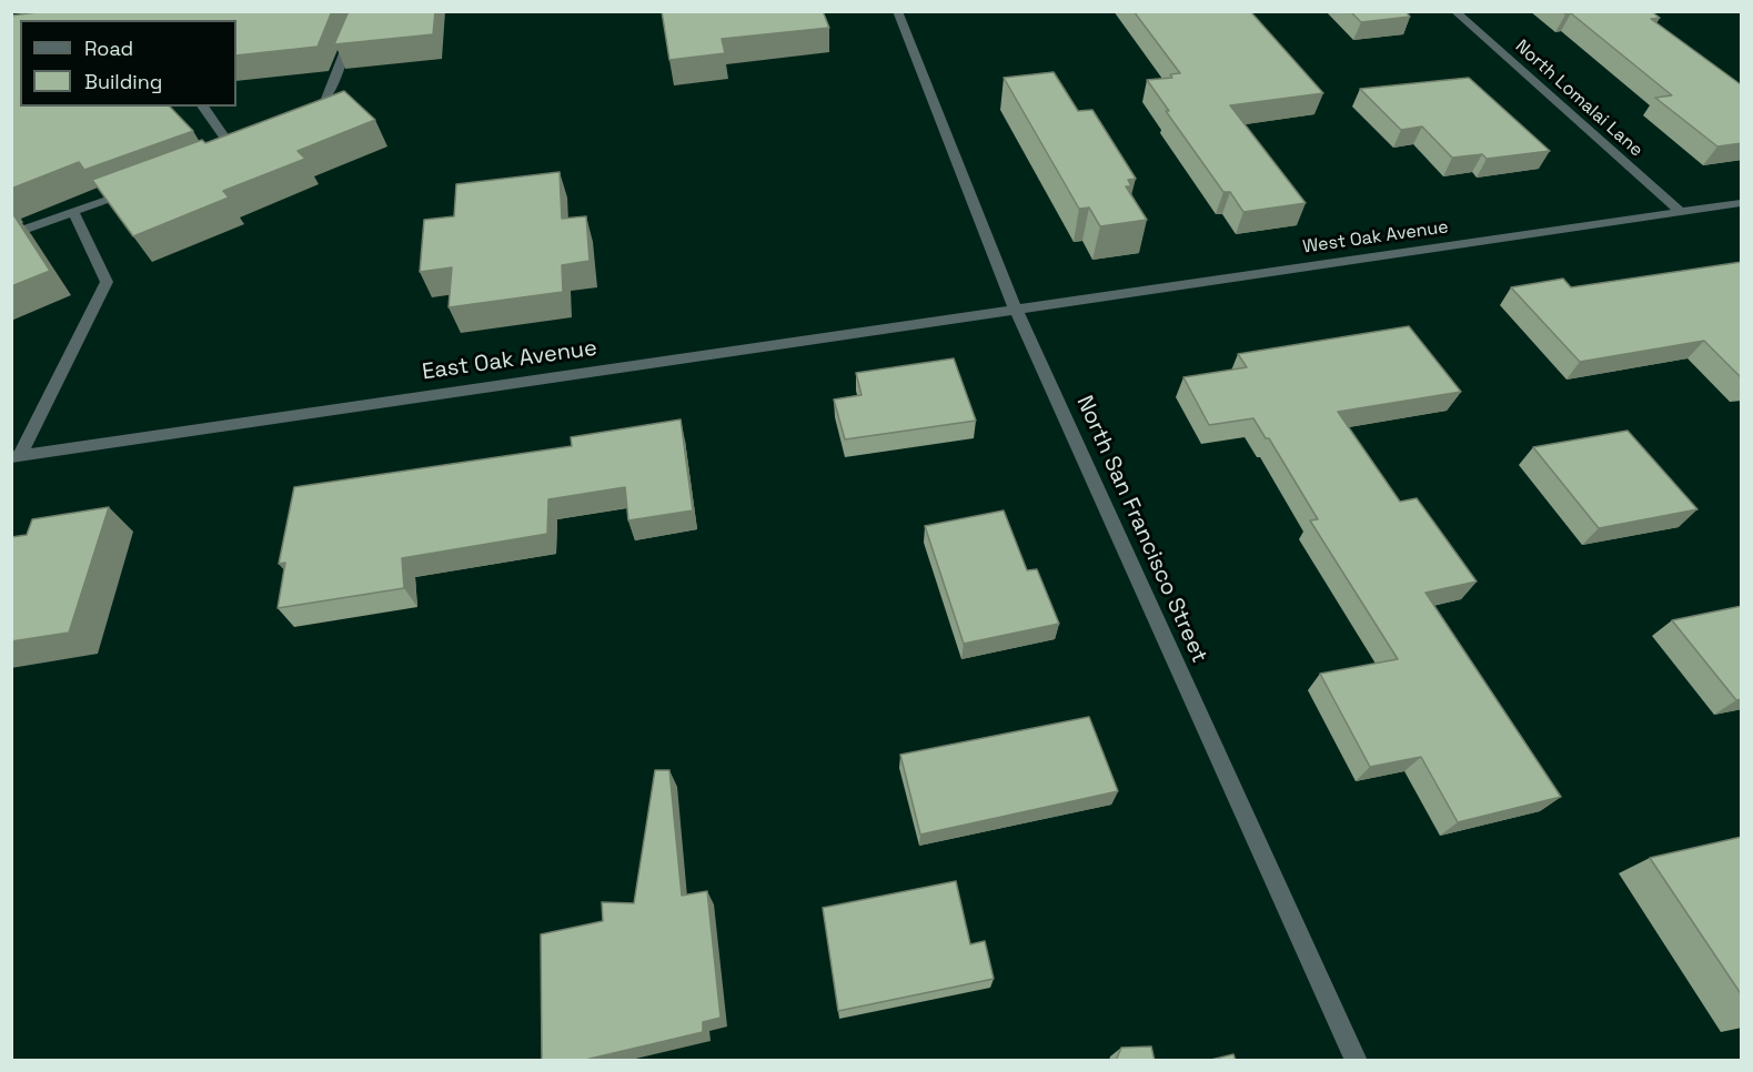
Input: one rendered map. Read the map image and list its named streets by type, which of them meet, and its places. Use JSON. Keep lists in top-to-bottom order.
{
  "streets": {
    "street": [
      "North Lomalai Lane",
      "West Oak Avenue",
      "East Oak Avenue",
      "North San Francisco Street"
    ]
  },
  "crossings": [
    ["North Lomalai Lane", "West Oak Avenue"],
    ["West Oak Avenue", "East Oak Avenue"],
    ["West Oak Avenue", "North San Francisco Street"],
    ["East Oak Avenue", "North San Francisco Street"]
  ],
  "legend": ["Road", "Building"]
}
